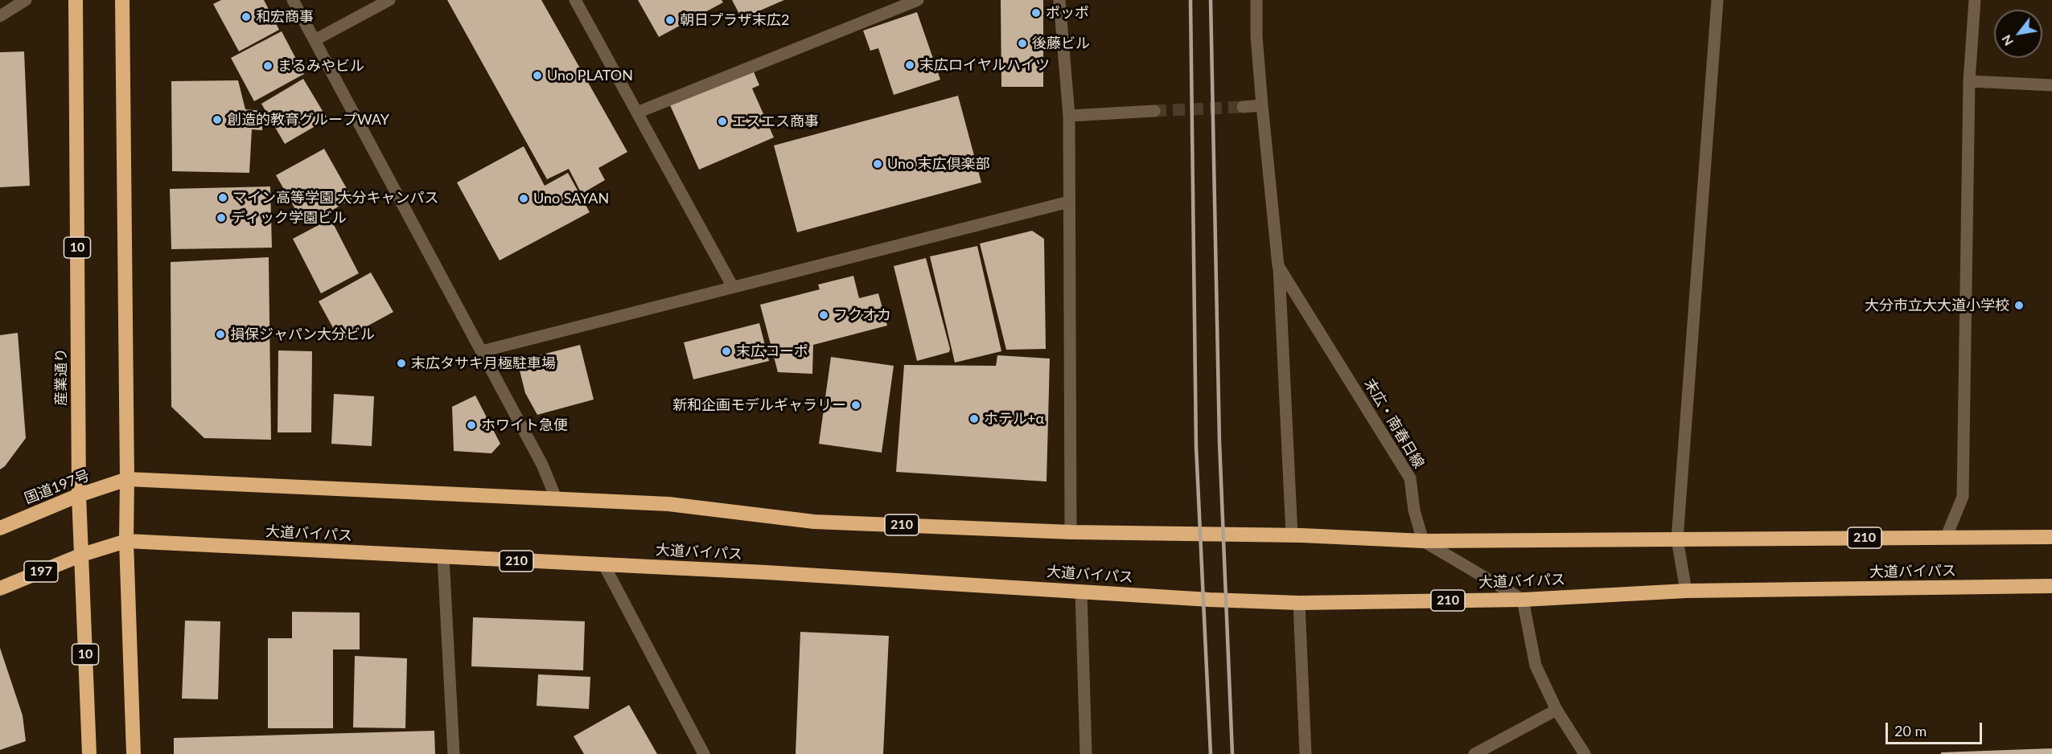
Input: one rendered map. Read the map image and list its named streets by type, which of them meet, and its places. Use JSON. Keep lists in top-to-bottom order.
{
  "streets": {
    "highway": [
      "10",
      "産業通り",
      "国道197号",
      "210",
      "大道バイパス",
      "197"
    ],
    "street": ["末広・南春日線"]
  },
  "crossings": [
    ["産業通り", "国道197号"],
    ["産業通り", "197"],
    ["末広・南春日線", "210"],
    ["国道197号", "210"],
    ["大道バイパス", "197"]
  ],
  "places": [
    "ポッポ",
    "和宏商事",
    "朝日プラザ末広2",
    "後藤ビル",
    "末広ロイヤルハイツ",
    "まるみやビル",
    "Uno PLATON",
    "創造的教育グループWAY",
    "エスエス商事",
    "Uno 末広倶楽部",
    "マイン高等学園 大分キャンパス",
    "Uno SAYAN",
    "ディック学園ビル",
    "大分市立大大道小学校",
    "フクオカ",
    "損保ジャパン大分ビル",
    "末広コーポ",
    "末広タサキ月極駐車場",
    "新和企画モデルギャラリー",
    "ホテル+α",
    "ホワイト急便"
  ],
  "scale_bar": "20 m",
  "north": "bottom left"
}
